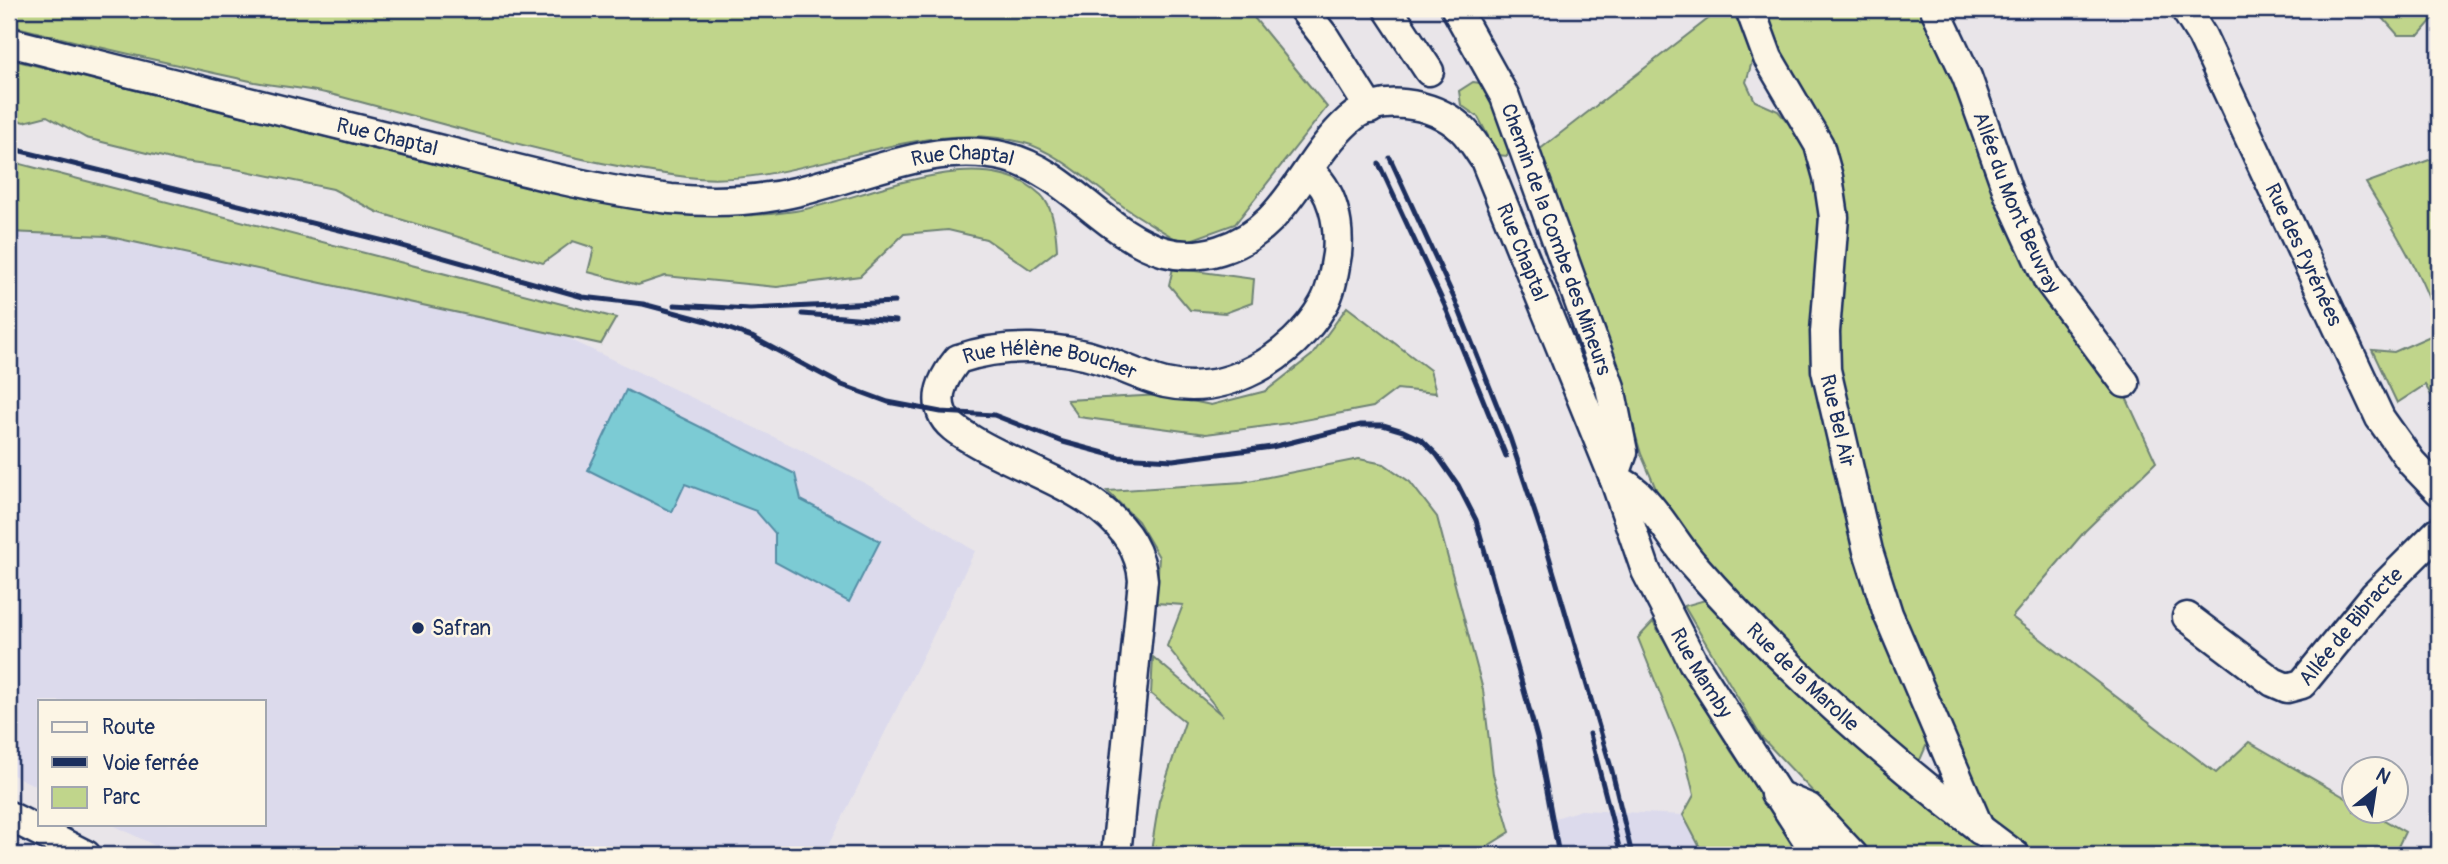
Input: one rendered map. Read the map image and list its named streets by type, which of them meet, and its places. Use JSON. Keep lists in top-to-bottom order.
{
  "streets": {
    "street": [
      "Rue Chaptal",
      "Allée du Mont Beuvray",
      "Chemin de la Combe des Mineurs",
      "Rue des Pyrénées",
      "Rue Hélène Boucher",
      "Rue Bel Air",
      "Allée de Bibracte",
      "Rue Mamby",
      "Rue de la Marolle"
    ]
  },
  "crossings": [
    ["Rue Chaptal", "Chemin de la Combe des Mineurs"],
    ["Rue Chaptal", "Rue Hélène Boucher"],
    ["Rue Chaptal", "Rue Mamby"],
    ["Rue Chaptal", "Rue de la Marolle"],
    ["Chemin de la Combe des Mineurs", "Rue Mamby"],
    ["Chemin de la Combe des Mineurs", "Rue de la Marolle"],
    ["Rue Bel Air", "Rue de la Marolle"],
    ["Rue Mamby", "Rue de la Marolle"]
  ],
  "places": ["Safran"],
  "legend": ["Route", "Voie ferrée", "Parc"],
  "north": "top right"
}
